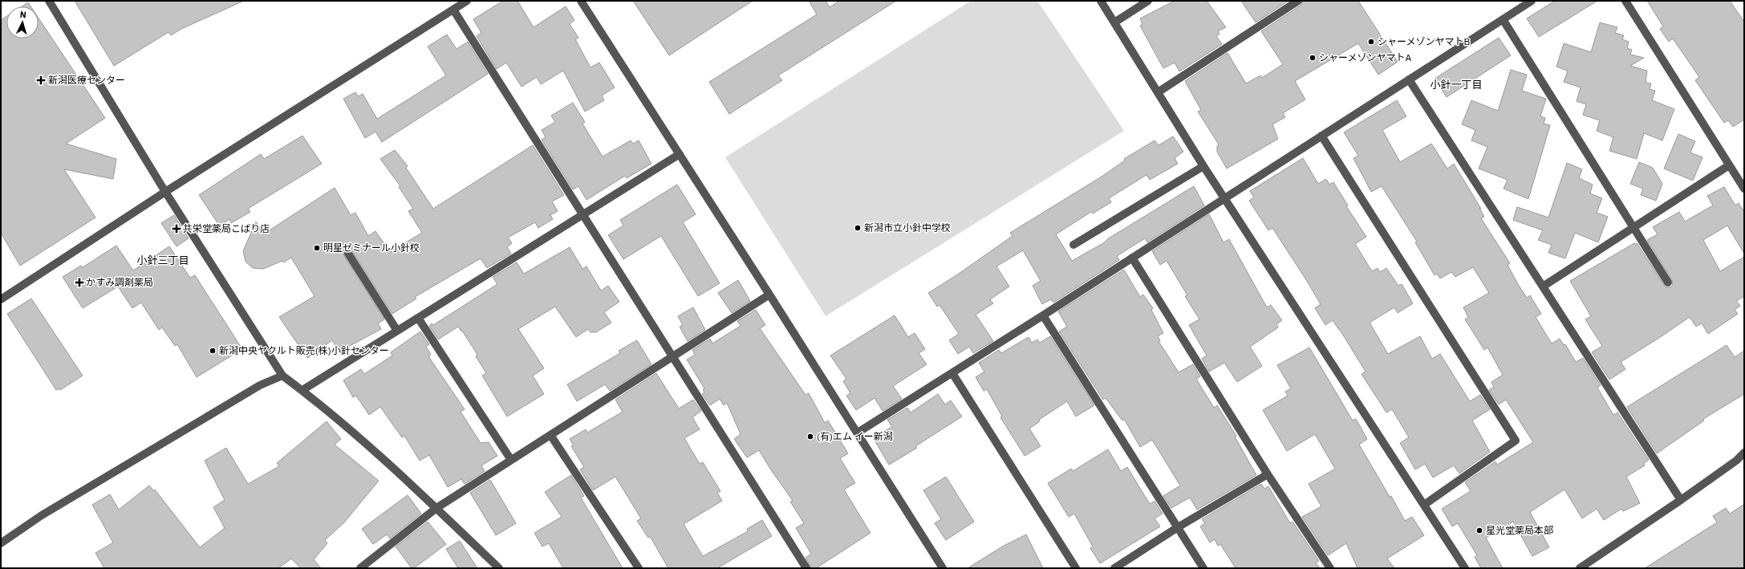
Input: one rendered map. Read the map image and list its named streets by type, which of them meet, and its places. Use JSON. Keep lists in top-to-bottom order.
{
  "districts": ["小針一丁目", "小針三丁目"],
  "places": {
    "other": [
      "シャーメゾンヤマトB",
      "シャーメゾンヤマトA",
      "新潟市立小針中学校",
      "明星ゼミナール小針校",
      "新潟中央ヤクルト販売(株)小針センター",
      "(有)エム イー新潟",
      "星光堂薬局本部"
    ],
    "health": ["新潟医療センター", "共栄堂薬局こばり店", "かすみ調剤薬局"]
  },
  "north": "top"
}
